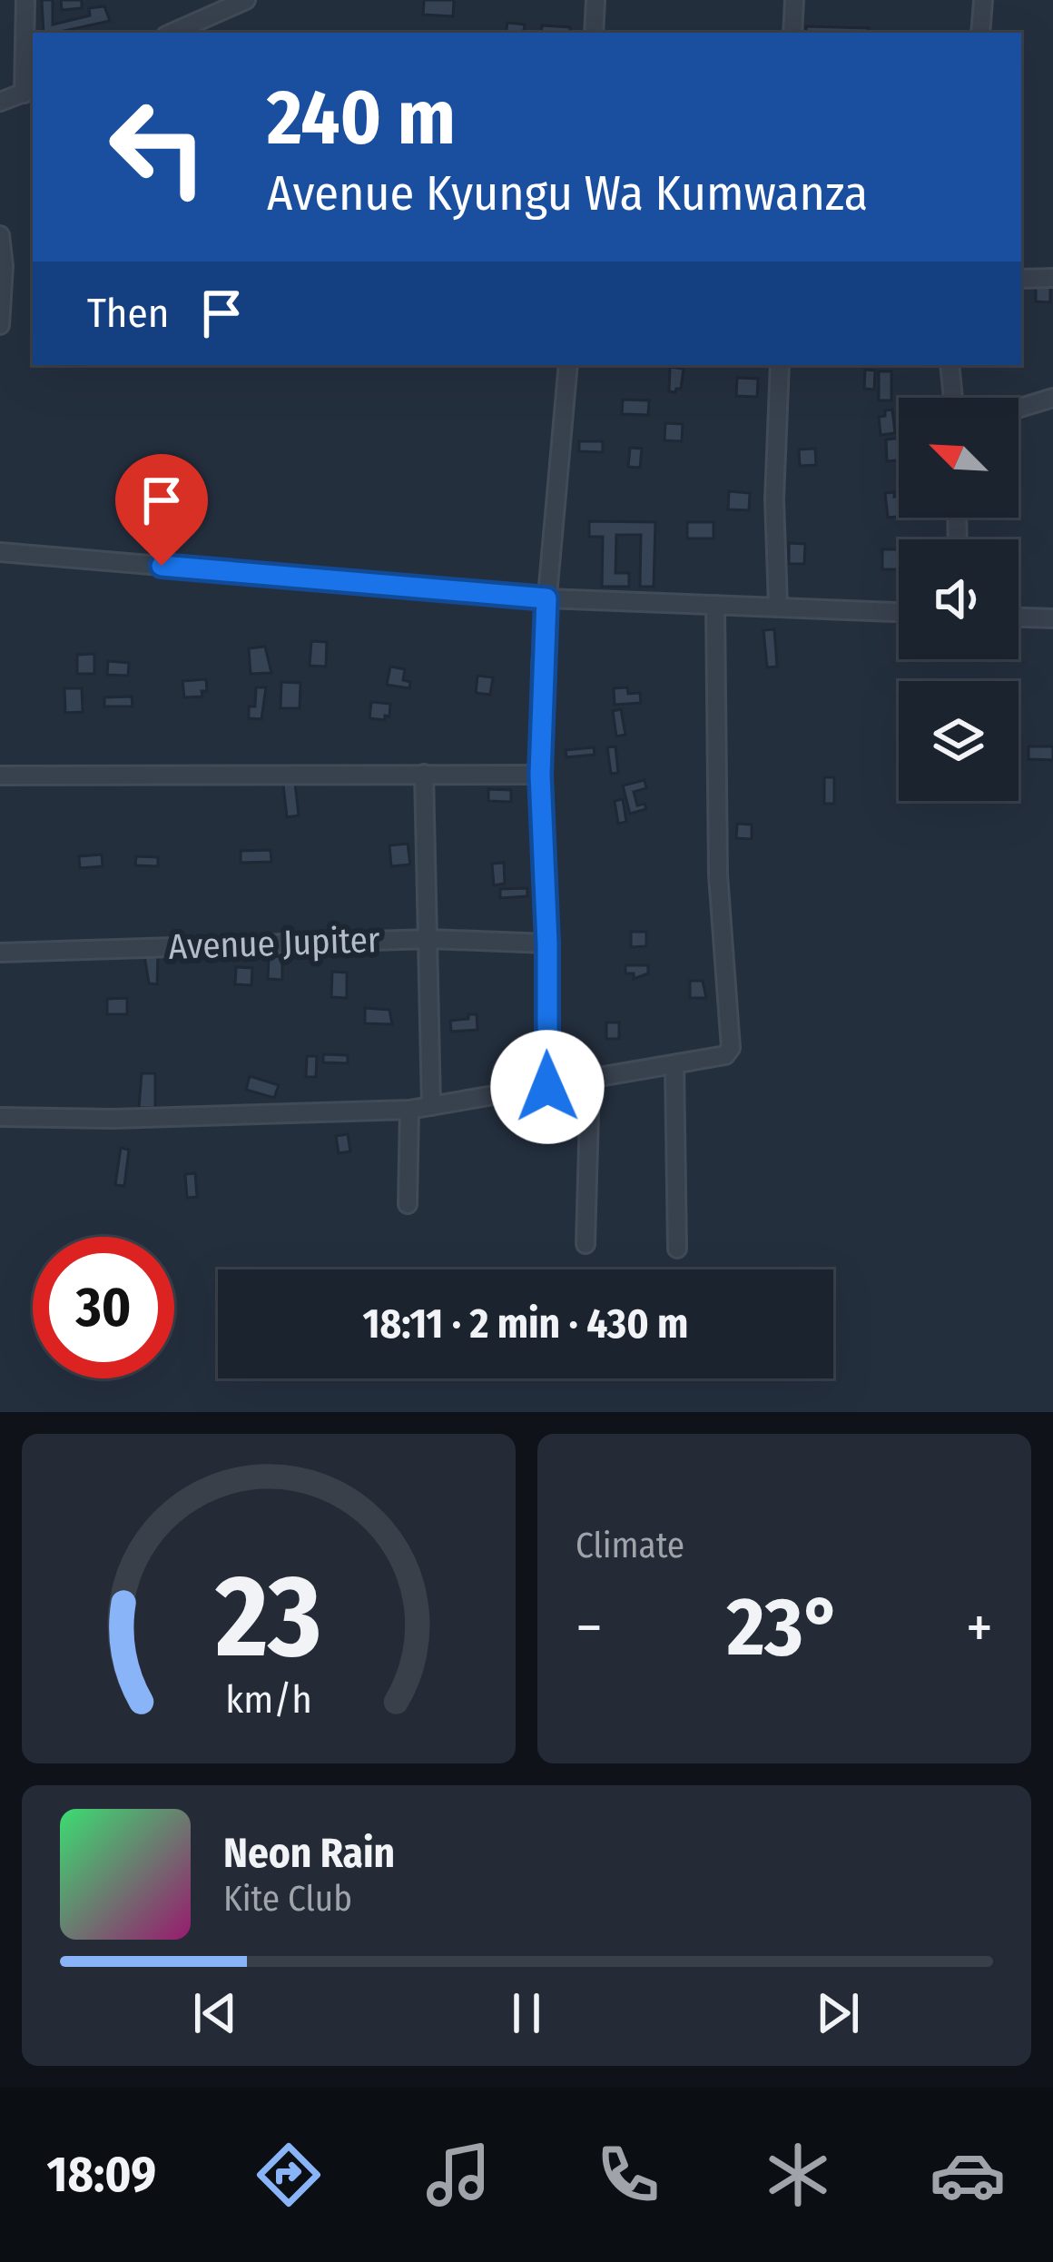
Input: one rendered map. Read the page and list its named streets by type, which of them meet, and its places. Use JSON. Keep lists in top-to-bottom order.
{
  "streets": {
    "street": ["Avenue Jupiter"]
  },
  "north": "top left",
  "page": {
    "turn": ["240 m", "Avenue Kyungu Wa Kumwanza"],
    "then": "Then",
    "limit": "30",
    "trip": "18:11 · 2 min · 430 m",
    "tile": "Climate",
    "heat": ["−", "23°", "+"],
    "song": ["Neon Rain", "Kite Club"],
    "tabs": "18:09",
    "gauge": ["23", "km/h"]
  }
}
